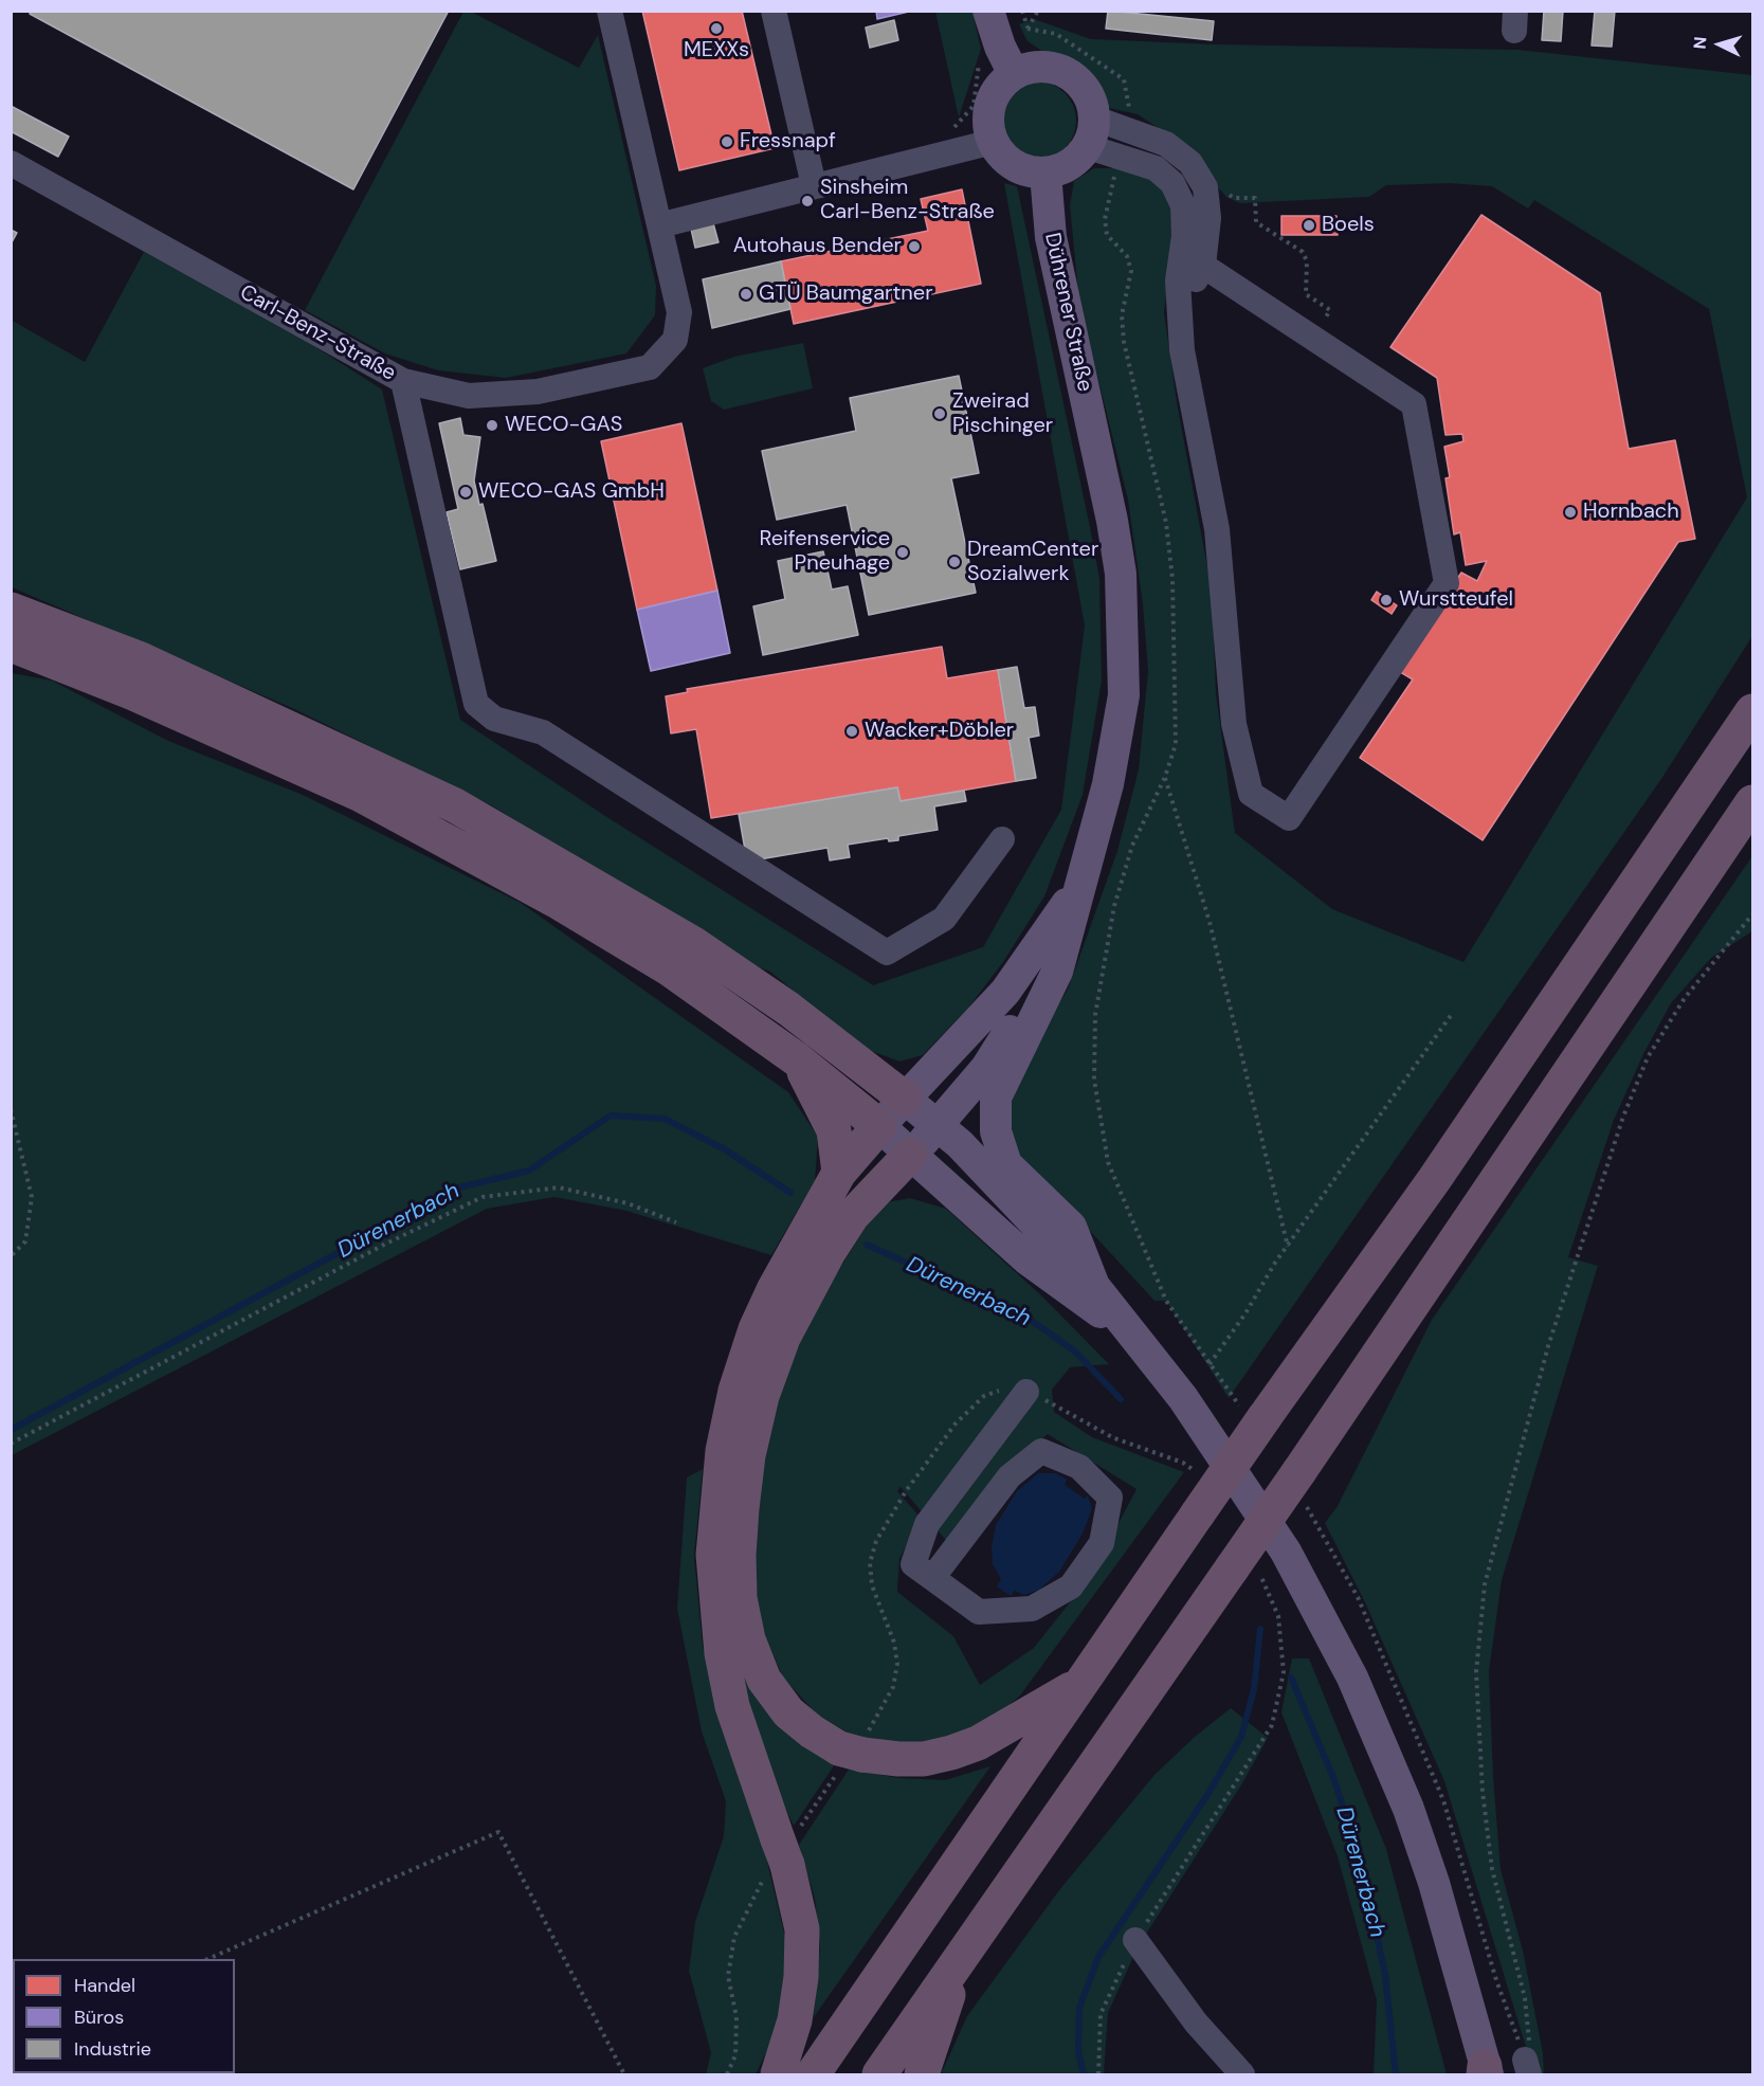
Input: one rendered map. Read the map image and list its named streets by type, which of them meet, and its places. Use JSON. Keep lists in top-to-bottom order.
{
  "streets": {
    "main road": ["Dührener Straße"],
    "street": ["Carl-Benz-Straße"]
  },
  "water": ["Dürenerbach"],
  "places": [
    "MEXXs",
    "Fressnapf",
    "Sinsheim Carl-Benz-Straße",
    "Boels",
    "Autohaus Bender",
    "GTÜ Baumgartner",
    "Zweirad Pischinger",
    "WECO-GAS",
    "WECO-GAS GmbH",
    "Hornbach",
    "Reifenservice Pneuhage",
    "DreamCenter Sozialwerk",
    "Wurstteufel",
    "Wacker+Döbler"
  ],
  "legend": ["Handel", "Büros", "Industrie"],
  "north": "left"
}
